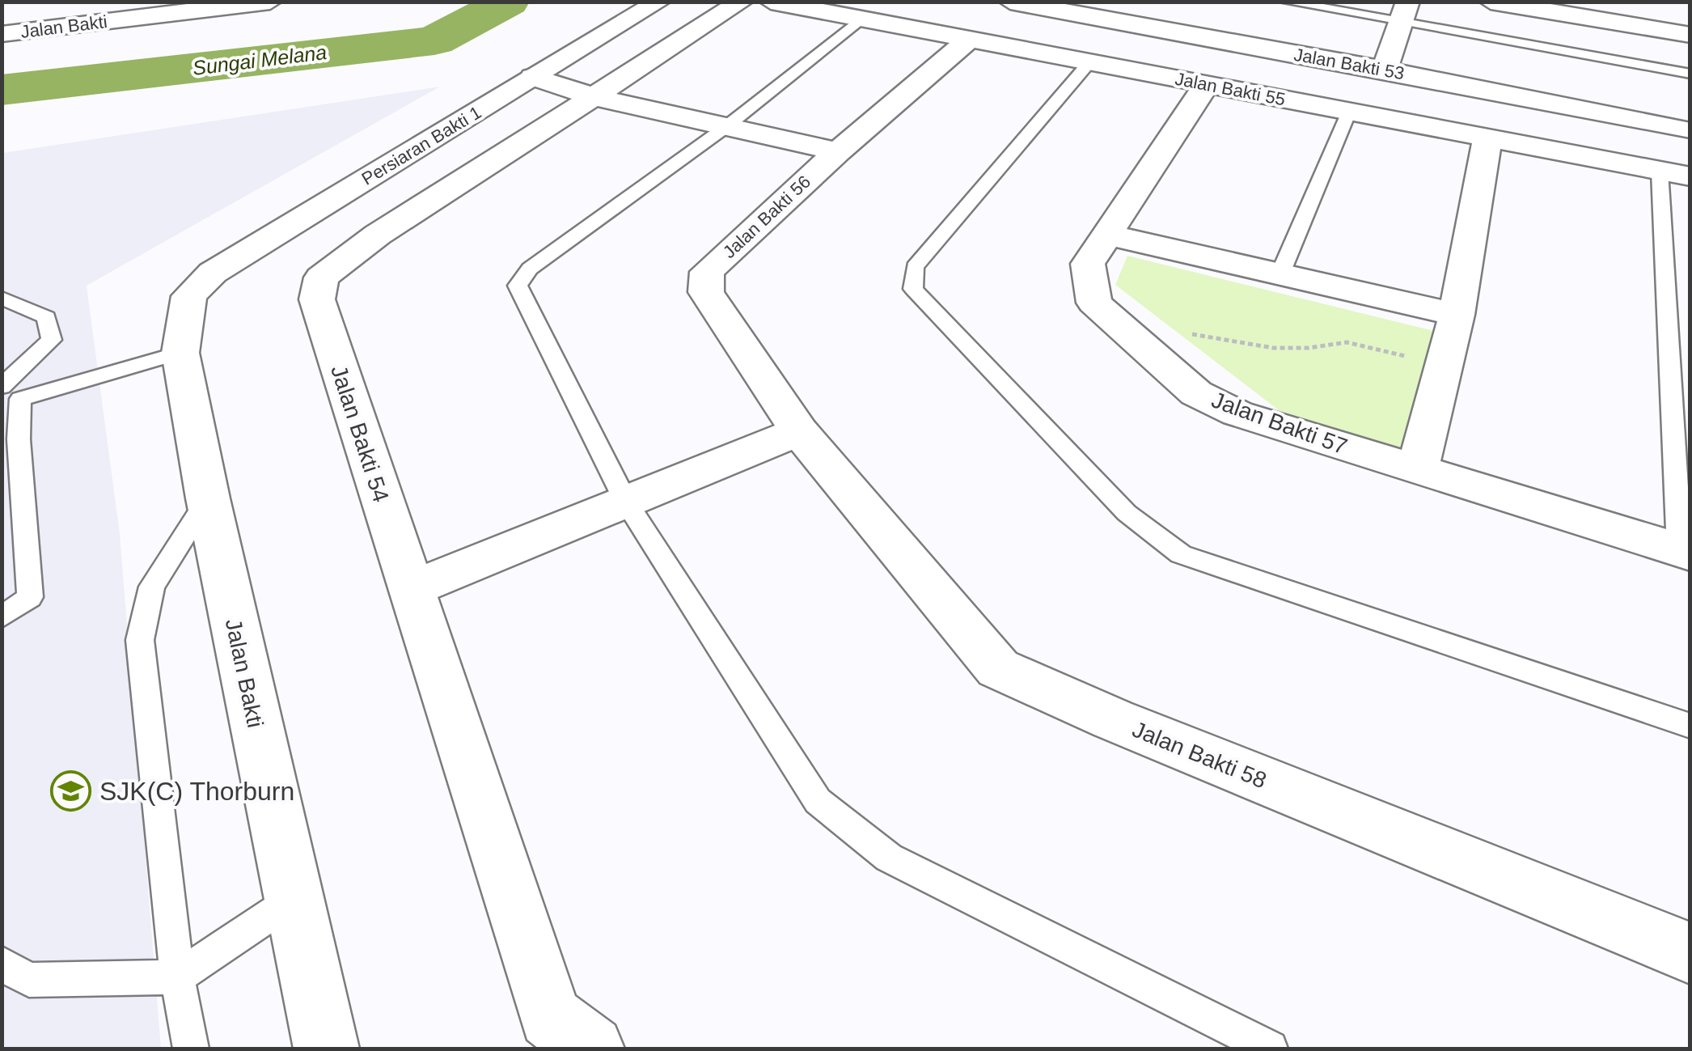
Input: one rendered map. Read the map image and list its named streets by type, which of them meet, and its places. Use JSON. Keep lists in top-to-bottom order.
{
  "streets": {
    "street": [
      "Jalan Bakti",
      "Jalan Bakti 53",
      "Jalan Bakti 55",
      "Persiaran Bakti 1",
      "Jalan Bakti 56",
      "Jalan Bakti 57",
      "Jalan Bakti 54",
      "Jalan Bakti 58"
    ]
  },
  "crossings": [
    ["Jalan Bakti", "Persiaran Bakti 1"],
    ["Jalan Bakti 55", "Jalan Bakti 56"],
    ["Jalan Bakti 55", "Jalan Bakti 57"],
    ["Jalan Bakti 56", "Jalan Bakti 58"]
  ],
  "water": ["Sungai Melana"],
  "places": {
    "school or university": ["SJK(C) Thorburn"]
  }
}
